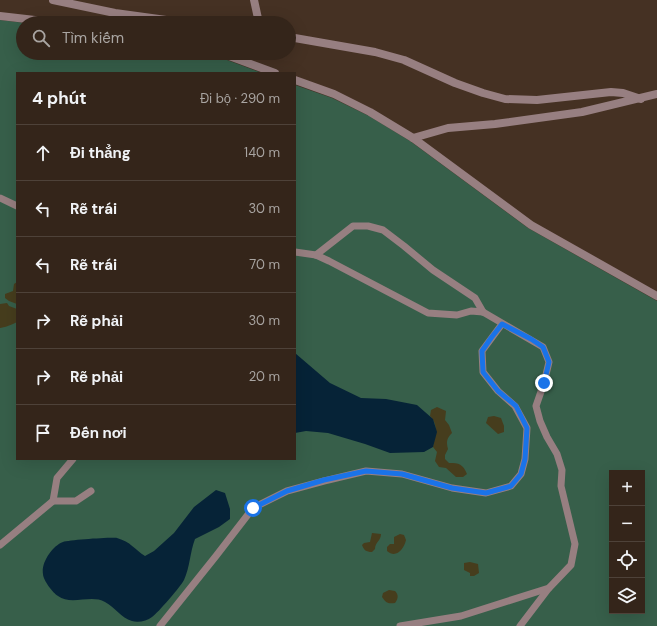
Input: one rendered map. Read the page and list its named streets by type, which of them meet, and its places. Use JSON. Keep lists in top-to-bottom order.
{
  "page": {
    "search": "Tìm kiếm",
    "heading": ["4 phút", "Đi bộ · 290 m"],
    "list": [
      ["Đi thẳng", "140 m"],
      ["Rẽ trái", "30 m"],
      ["Rẽ trái", "70 m"],
      ["Rẽ phải", "30 m"],
      ["Rẽ phải", "20 m"],
      "Đến nơi"
    ],
    "map_buttons": ["+", "−"]
  }
}
